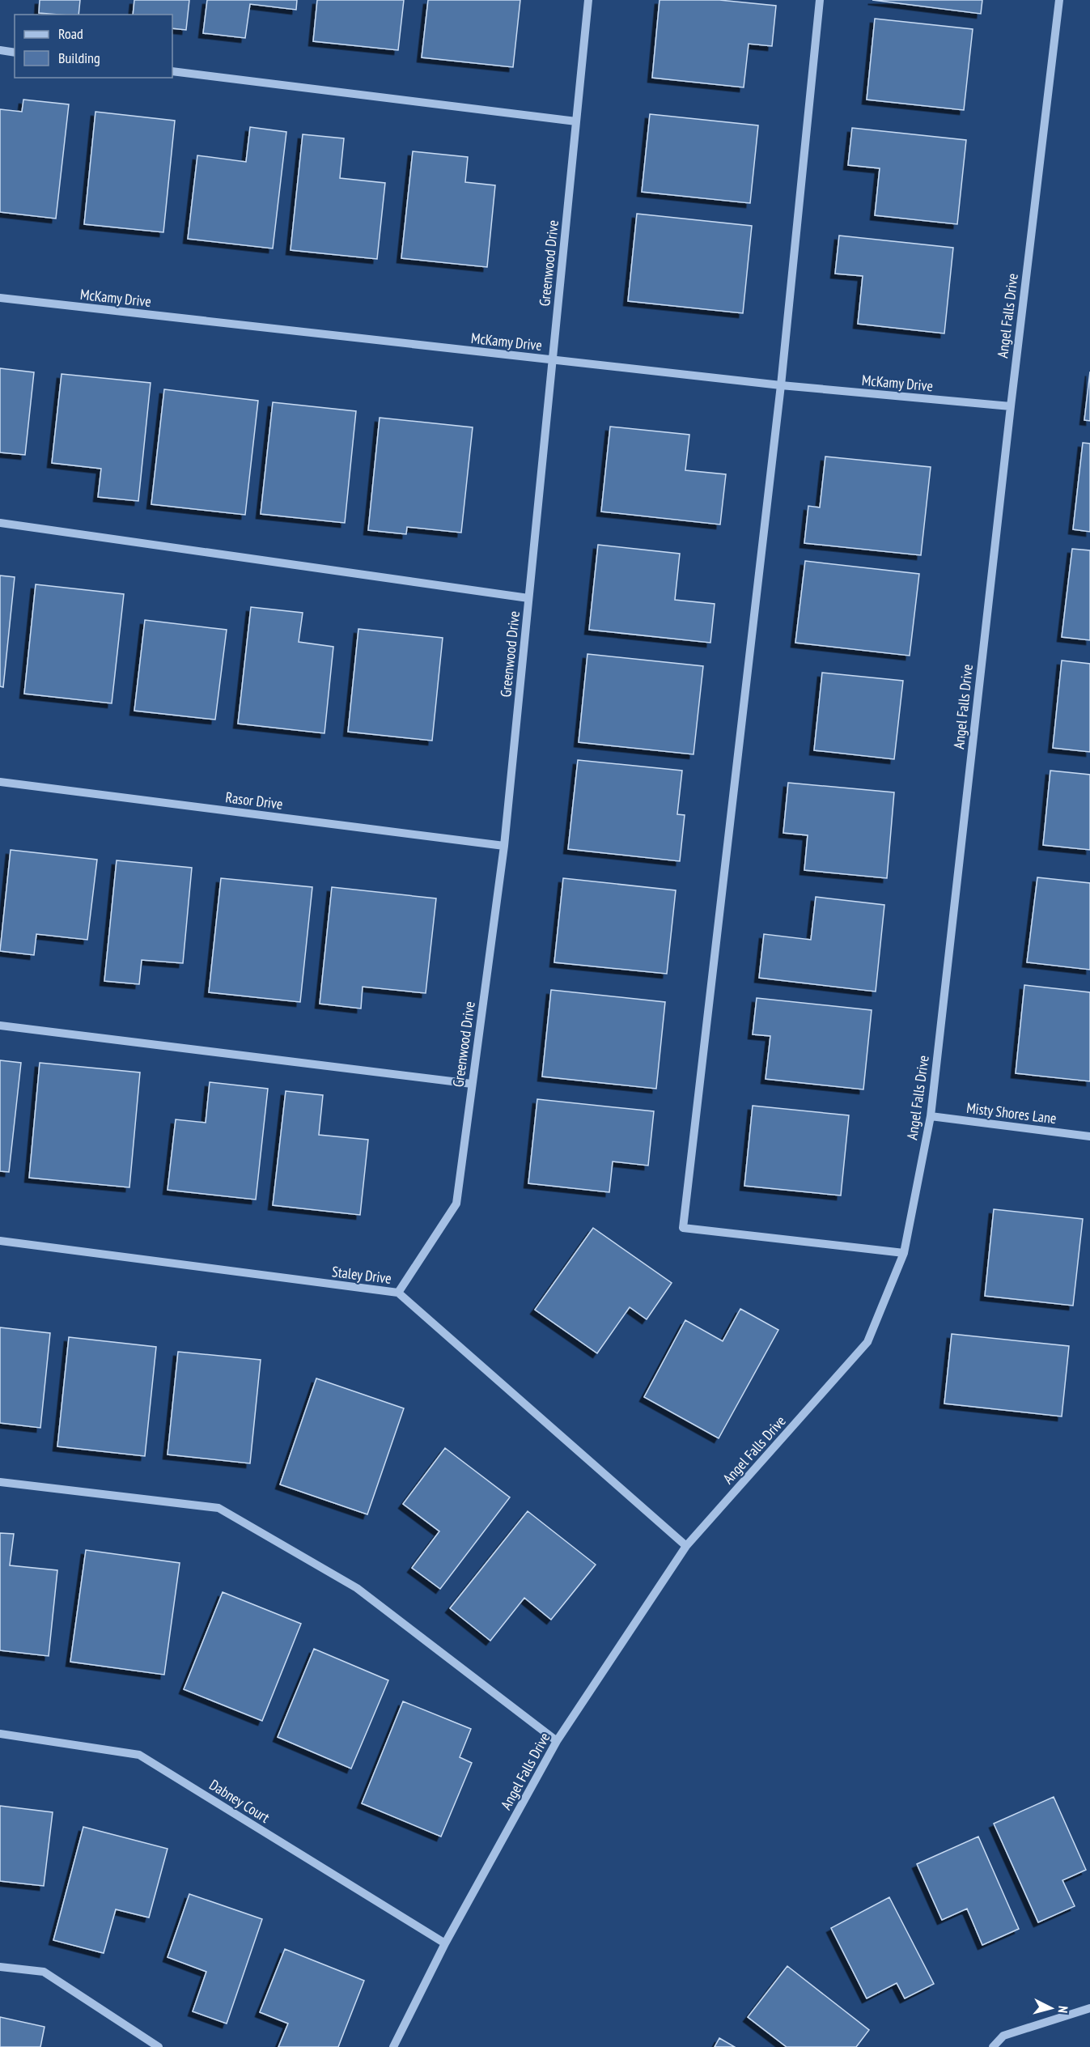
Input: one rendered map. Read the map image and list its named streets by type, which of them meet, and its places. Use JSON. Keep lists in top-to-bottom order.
{
  "streets": {
    "street": [
      "Greenwood Drive",
      "McKamy Drive",
      "Angel Falls Drive",
      "Rasor Drive",
      "Misty Shores Lane",
      "Staley Drive",
      "Dabney Court"
    ]
  },
  "crossings": [
    ["Greenwood Drive", "McKamy Drive"],
    ["Greenwood Drive", "Rasor Drive"],
    ["Greenwood Drive", "Staley Drive"],
    ["McKamy Drive", "Angel Falls Drive"],
    ["Angel Falls Drive", "Misty Shores Lane"],
    ["Angel Falls Drive", "Staley Drive"],
    ["Angel Falls Drive", "Dabney Court"]
  ],
  "legend": ["Road", "Building"],
  "north": "right"
}
